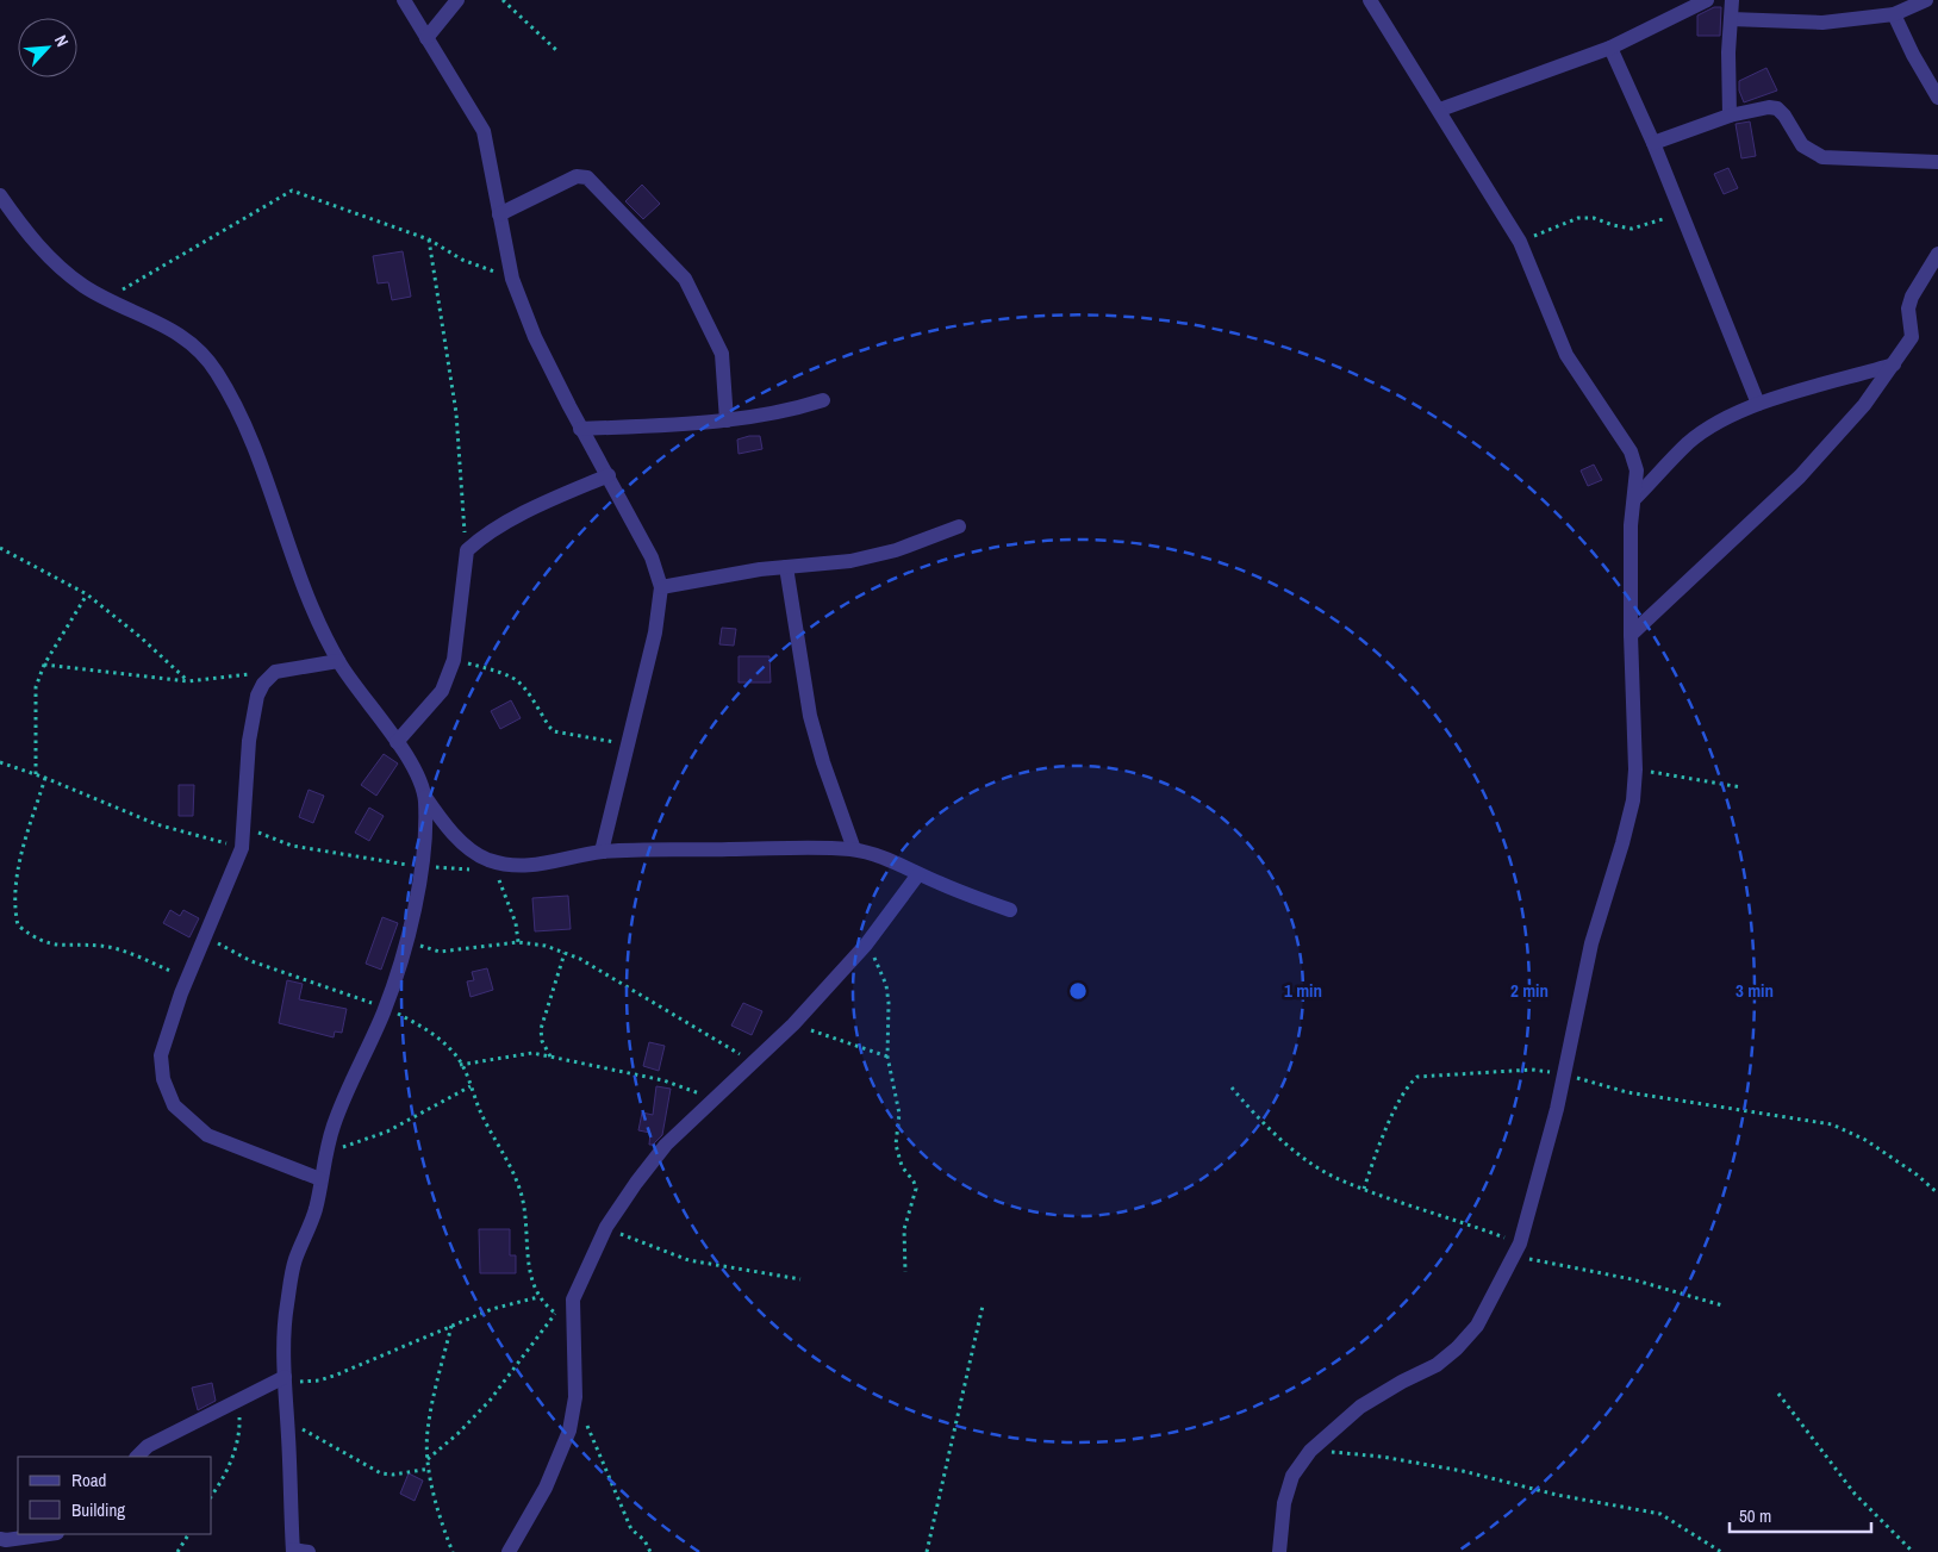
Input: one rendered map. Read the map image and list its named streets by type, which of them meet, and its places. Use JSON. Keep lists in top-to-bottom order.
{
  "legend": ["Road", "Building"],
  "scale_bar": "50 m",
  "north": "top right",
  "rings": ["1 min", "2 min", "3 min"]
}
